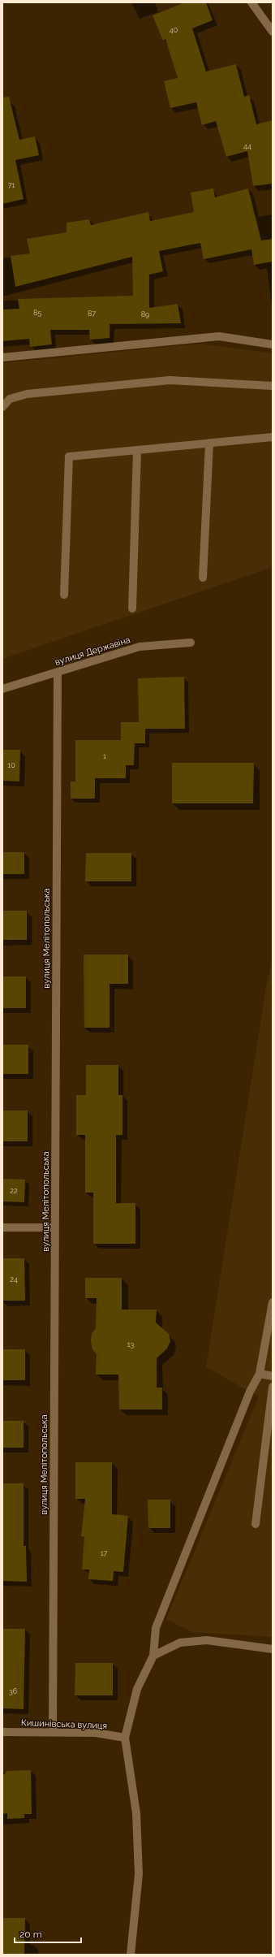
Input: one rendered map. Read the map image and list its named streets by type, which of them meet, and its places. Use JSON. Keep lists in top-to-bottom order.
{
  "streets": {
    "street": ["вулиця Державіна", "вулиця Мелітопольська", "Кишинівська вулиця"]
  },
  "crossings": [
    ["вулиця Державіна", "вулиця Мелітопольська"],
    ["вулиця Мелітопольська", "Кишинівська вулиця"]
  ],
  "house_numbers": [
    "40",
    "44",
    "71",
    "85",
    "87",
    "89",
    "1",
    "10",
    "22",
    "24",
    "13",
    "17",
    "36"
  ],
  "scale_bar": "20 m"
}
